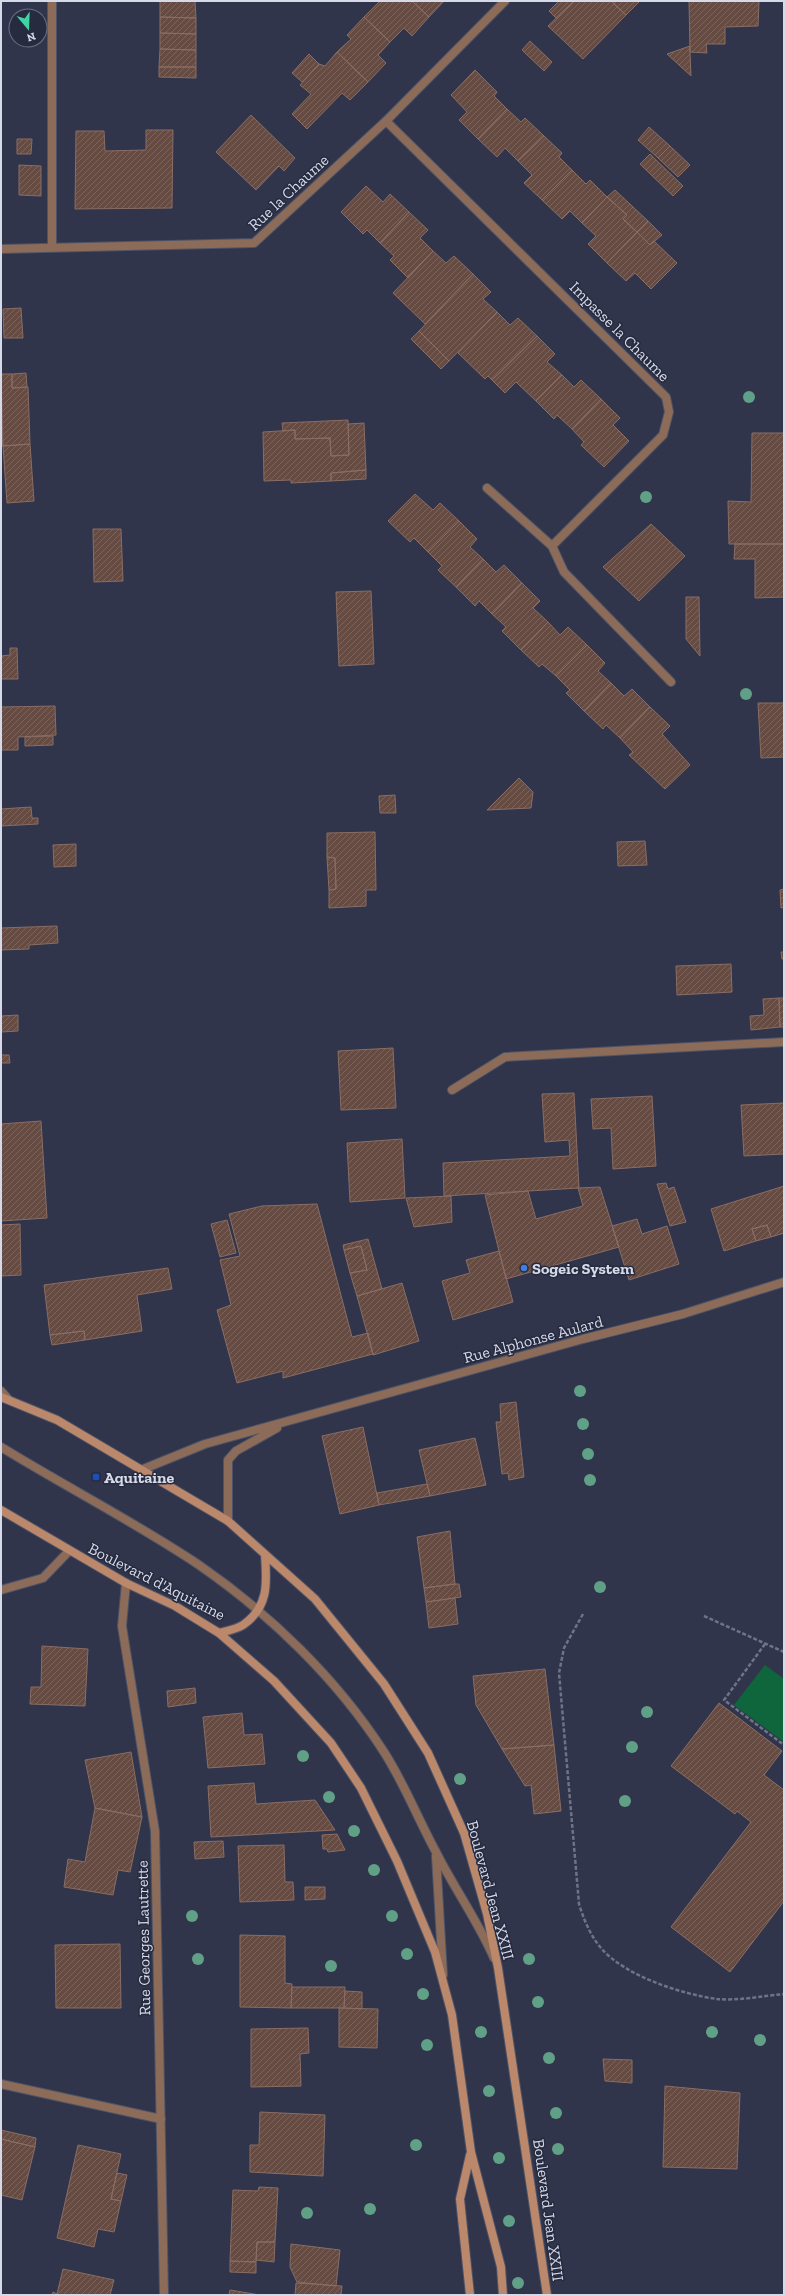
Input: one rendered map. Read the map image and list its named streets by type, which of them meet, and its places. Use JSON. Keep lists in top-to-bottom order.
{
  "streets": {
    "main road": ["Boulevard d'Aquitaine", "Boulevard Jean XXIII"],
    "street": [
      "Rue la Chaume",
      "Impasse la Chaume",
      "Rue Alphonse Aulard",
      "Rue Georges Lautrette"
    ]
  },
  "crossings": [
    ["Rue la Chaume", "Impasse la Chaume"],
    ["Boulevard d'Aquitaine", "Boulevard Jean XXIII"],
    ["Boulevard d'Aquitaine", "Rue Georges Lautrette"]
  ],
  "places": {
    "other": ["Sogeic System"],
    "transit": ["Aquitaine"]
  },
  "north": "bottom"
}
